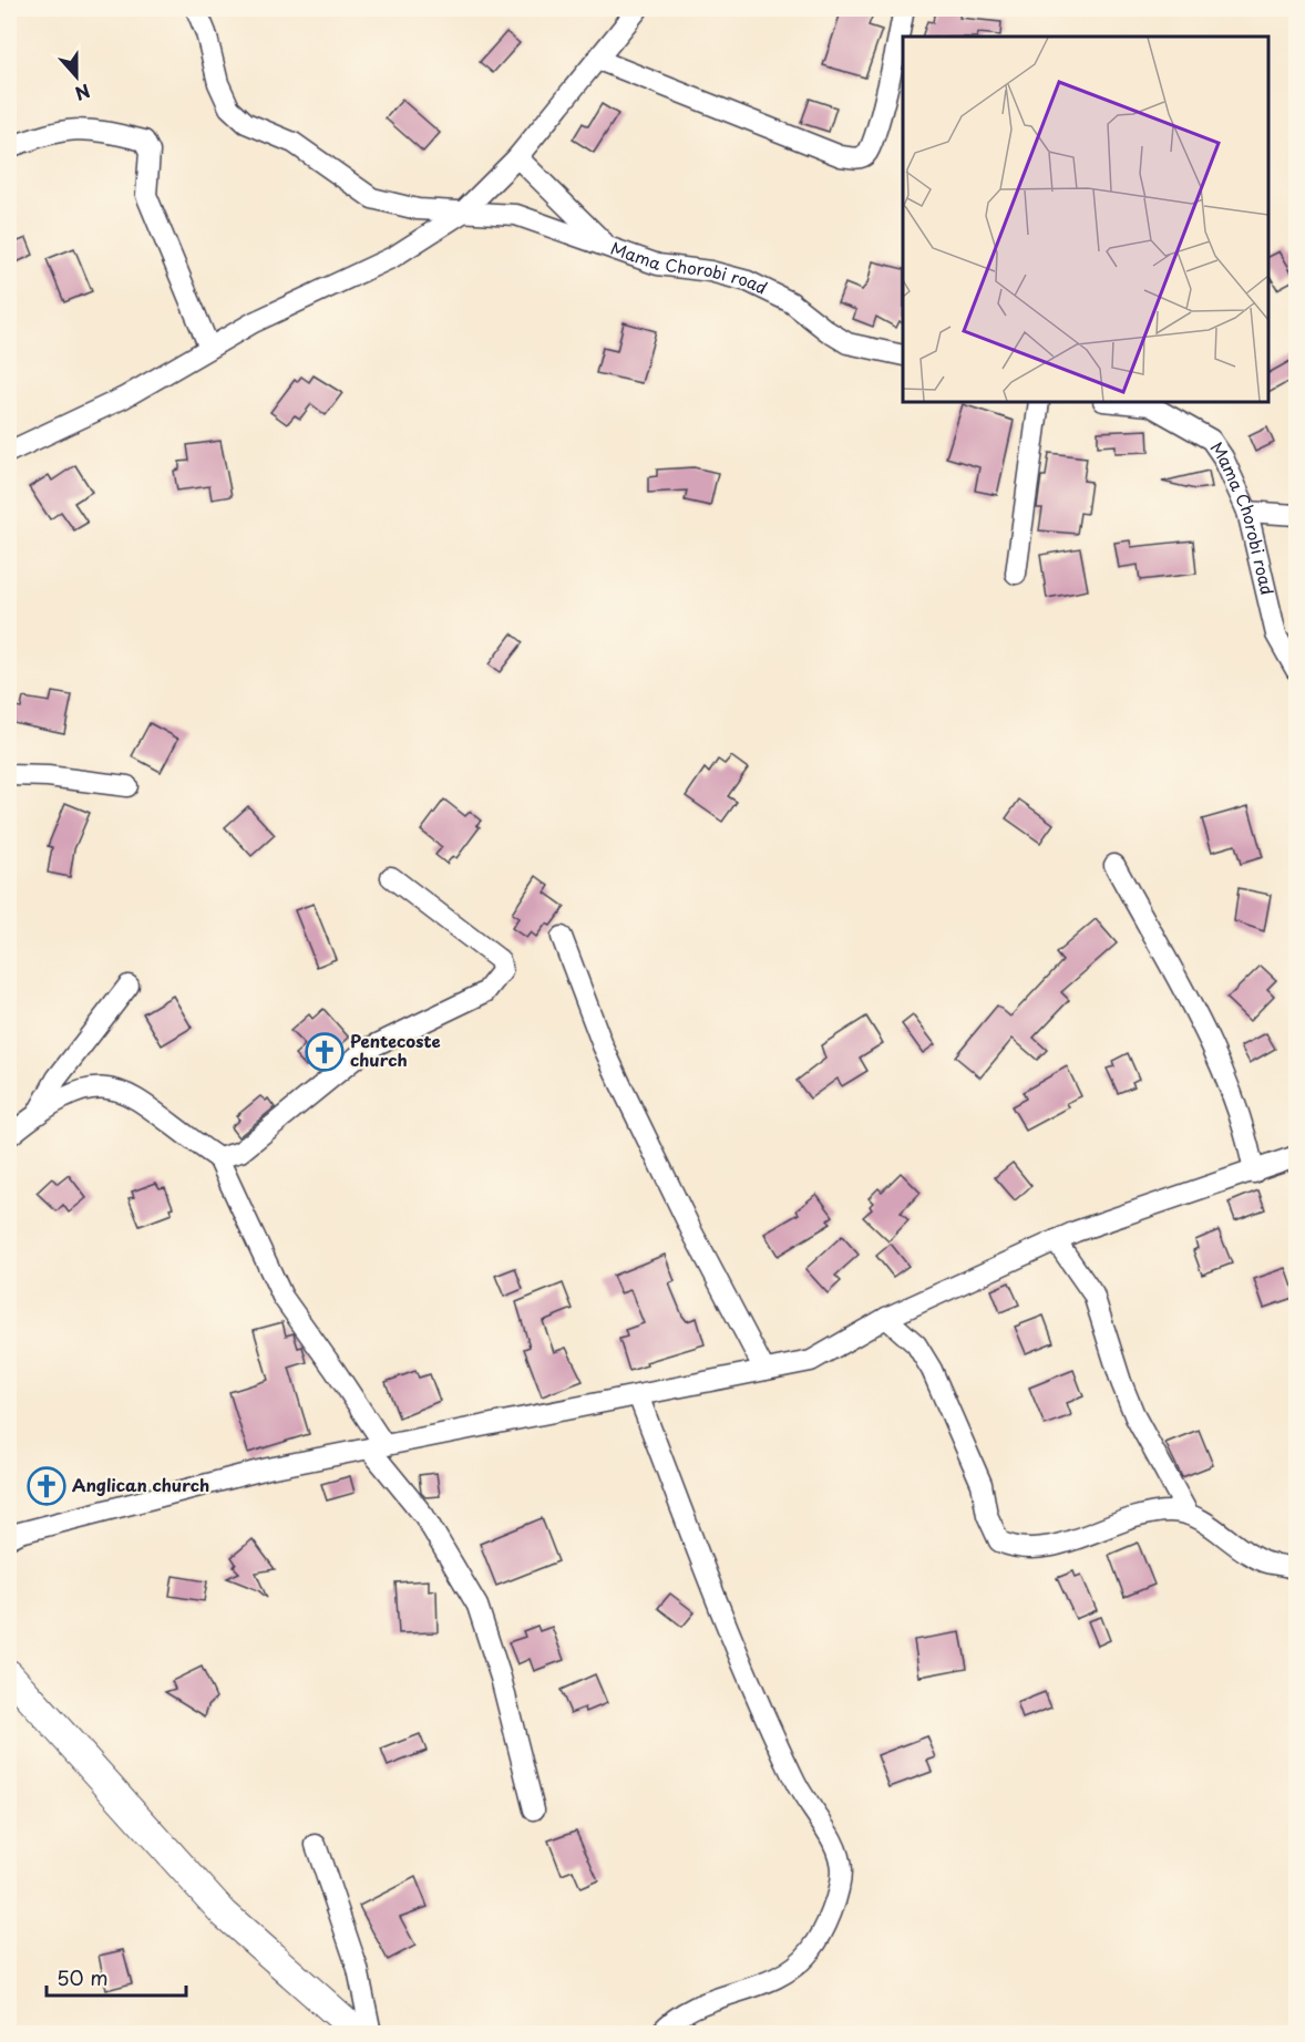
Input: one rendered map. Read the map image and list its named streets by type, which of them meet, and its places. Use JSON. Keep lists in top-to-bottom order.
{
  "streets": {
    "street": ["Mama Chorobi road"]
  },
  "places": {
    "church": ["Pentecoste church", "Anglican church"]
  },
  "scale_bar": "50 m",
  "north": "bottom"
}
